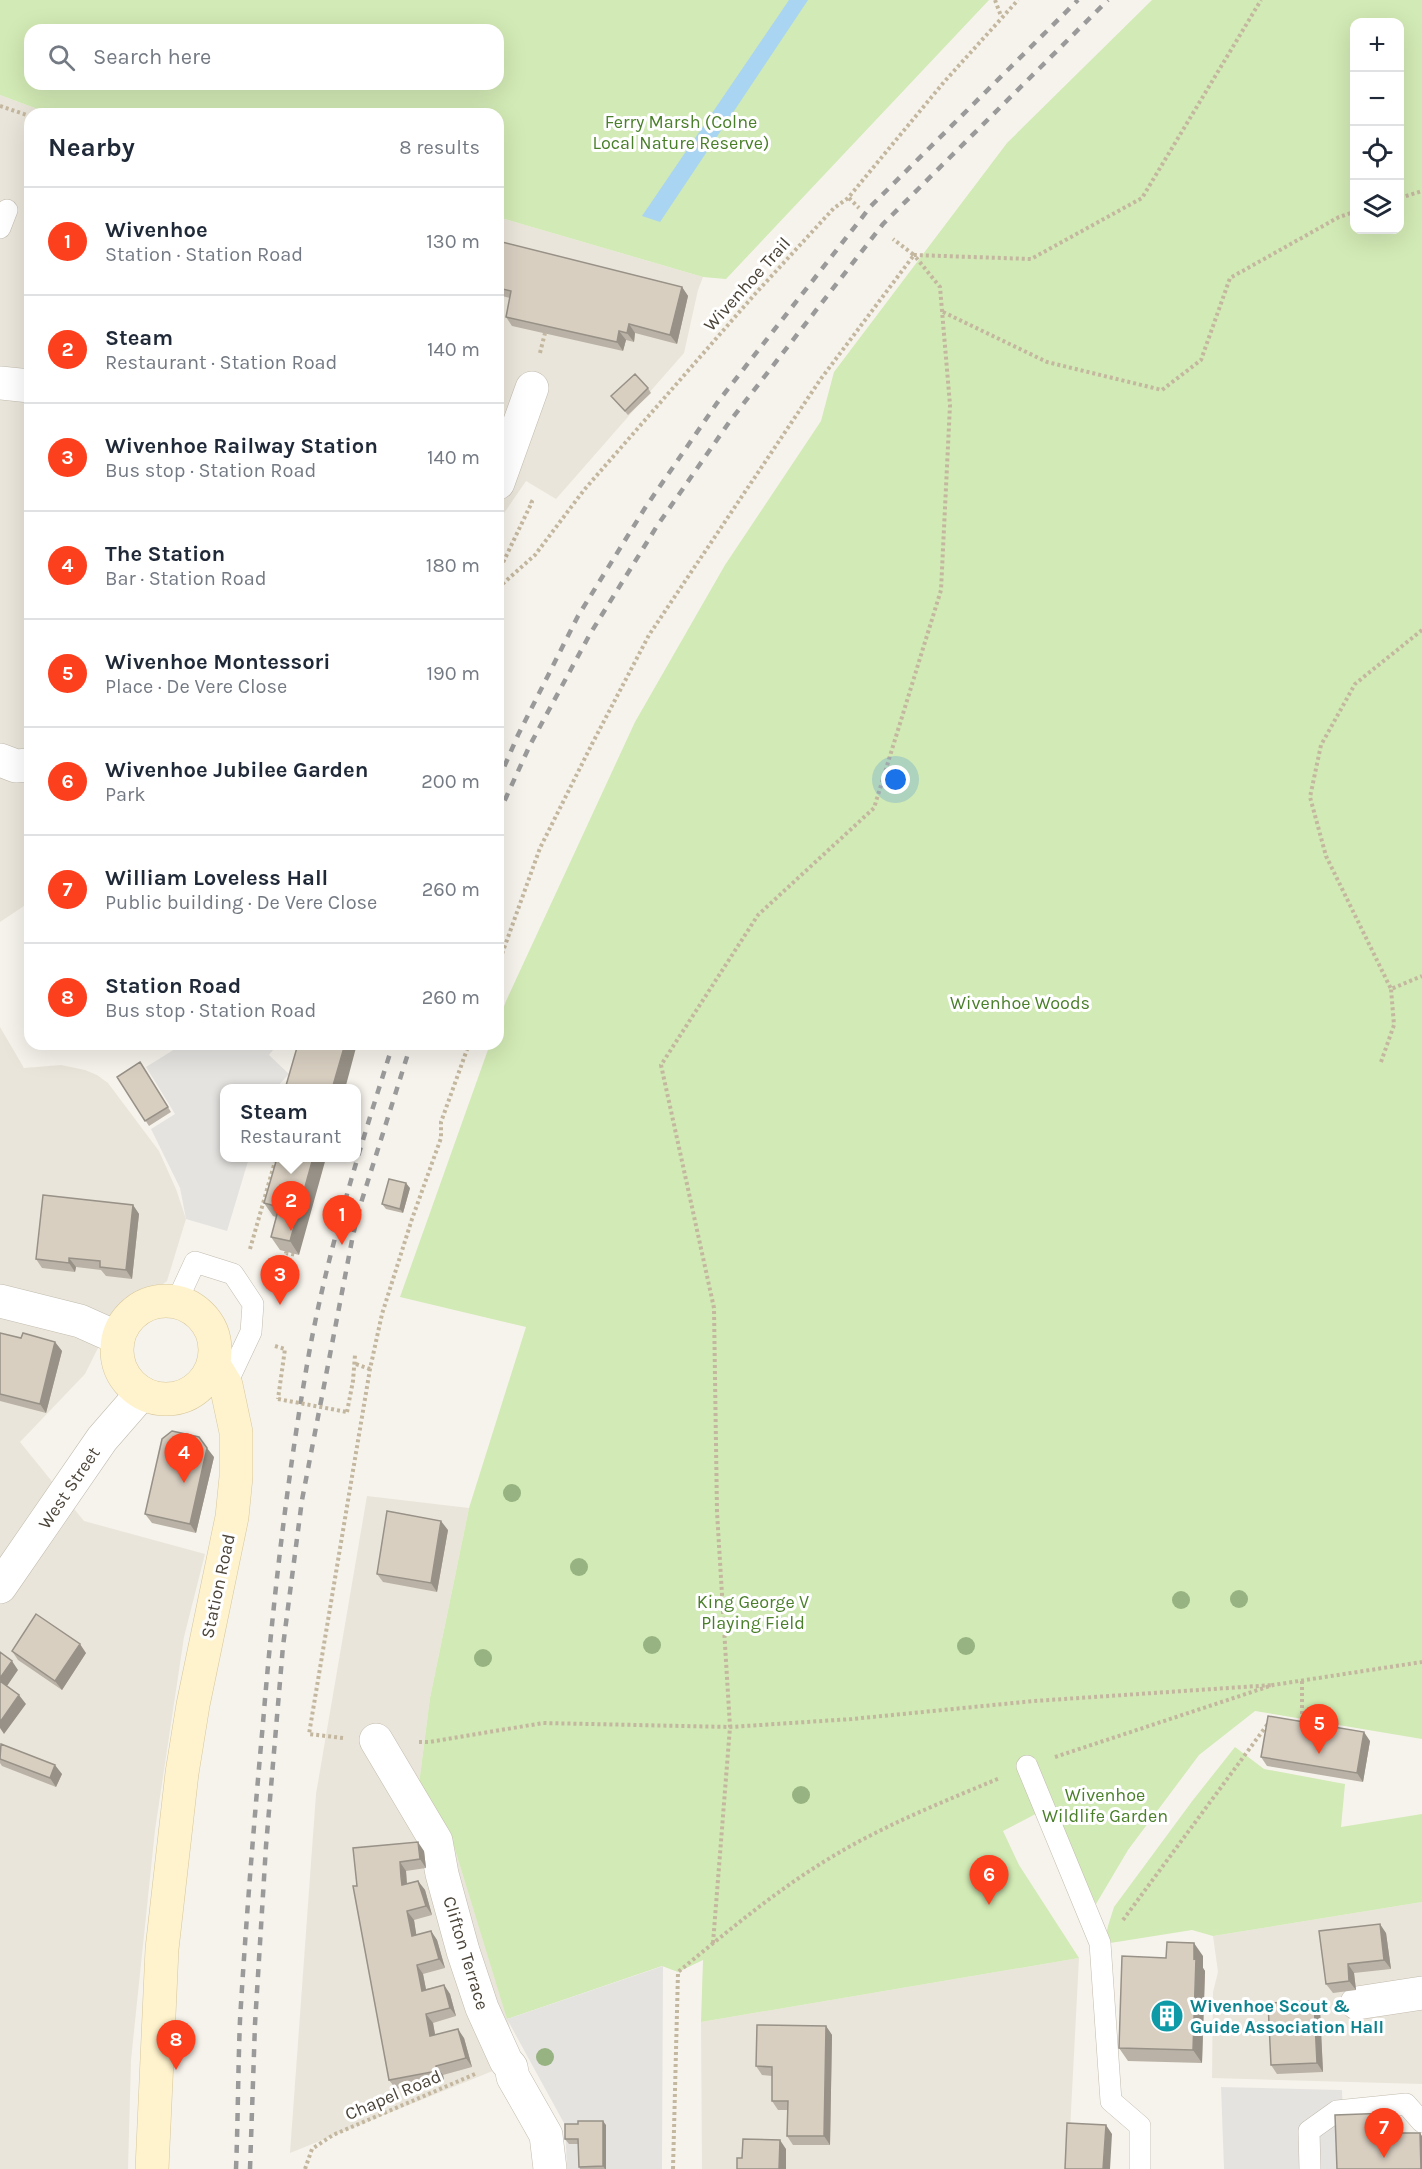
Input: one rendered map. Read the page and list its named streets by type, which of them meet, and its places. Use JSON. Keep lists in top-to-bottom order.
{
  "streets": {
    "main road": ["Station Road"],
    "street": ["West Street", "Clifton Terrace"],
    "path": ["Wivenhoe Trail", "Chapel Road"]
  },
  "crossings": [
    ["West Street", "Station Road"],
    ["Clifton Terrace", "Chapel Road"]
  ],
  "parks": [
    "Ferry Marsh (Colne Local Nature Reserve)",
    "Wivenhoe Woods",
    "King George V Playing Field",
    "Wivenhoe Wildlife Garden"
  ],
  "places": {
    "building": ["Wivenhoe Scout & Guide Association Hall"]
  },
  "page": {
    "map_buttons": ["+", "−"],
    "search": "Search here",
    "heading": ["Nearby", "8 results"],
    "list": [
      {
        "mark": "1",
        "name": "Wivenhoe",
        "note": "Station · Station Road",
        "value": "130 m"
      },
      {
        "mark": "2",
        "name": "Steam",
        "note": "Restaurant · Station Road",
        "value": "140 m"
      },
      {
        "mark": "3",
        "name": "Wivenhoe Railway Station",
        "note": "Bus stop · Station Road",
        "value": "140 m"
      },
      {
        "mark": "4",
        "name": "The Station",
        "note": "Bar · Station Road",
        "value": "180 m"
      },
      {
        "mark": "5",
        "name": "Wivenhoe Montessori",
        "note": "Place · De Vere Close",
        "value": "190 m"
      },
      {
        "mark": "6",
        "name": "Wivenhoe Jubilee Garden",
        "note": "Park",
        "value": "200 m"
      },
      {
        "mark": "7",
        "name": "William Loveless Hall",
        "note": "Public building · De Vere Close",
        "value": "260 m"
      },
      {
        "mark": "8",
        "name": "Station Road",
        "note": "Bus stop · Station Road",
        "value": "260 m"
      }
    ],
    "popup": ["Steam", "Restaurant"],
    "pins": [
      "2",
      "1",
      "3",
      "4",
      "5",
      "6",
      "8",
      "7"
    ]
  }
}
